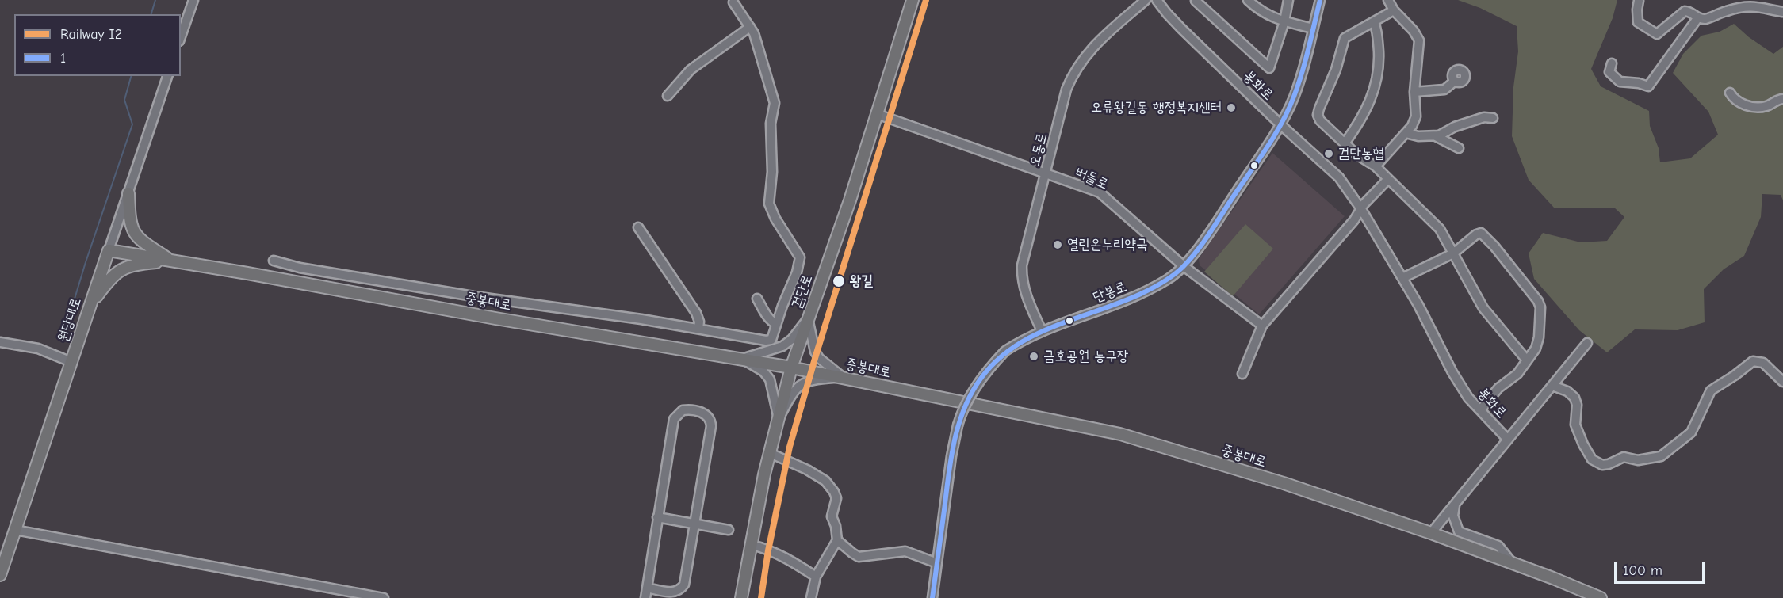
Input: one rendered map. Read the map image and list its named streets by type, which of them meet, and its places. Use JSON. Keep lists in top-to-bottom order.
{
  "streets": {
    "main road": ["검단로", "중봉대로", "원당대로"],
    "street": [
      "봉화로",
      "오동로",
      "버들로",
      "단봉로"
    ]
  },
  "crossings": [
    ["봉화로", "단봉로"],
    ["오동로", "버들로"],
    ["오동로", "단봉로"],
    ["버들로", "검단로"],
    ["버들로", "단봉로"],
    ["검단로", "중봉대로"],
    ["중봉대로", "원당대로"]
  ],
  "places": [
    "오류왕길동 행정복지센터",
    "검단농협",
    "열린온누리약국",
    "왕길",
    "금호공원 농구장"
  ],
  "lines": ["rail line I2", "transit line 1"],
  "legend": ["Railway I2", "1"],
  "scale_bar": "100 m"
}
